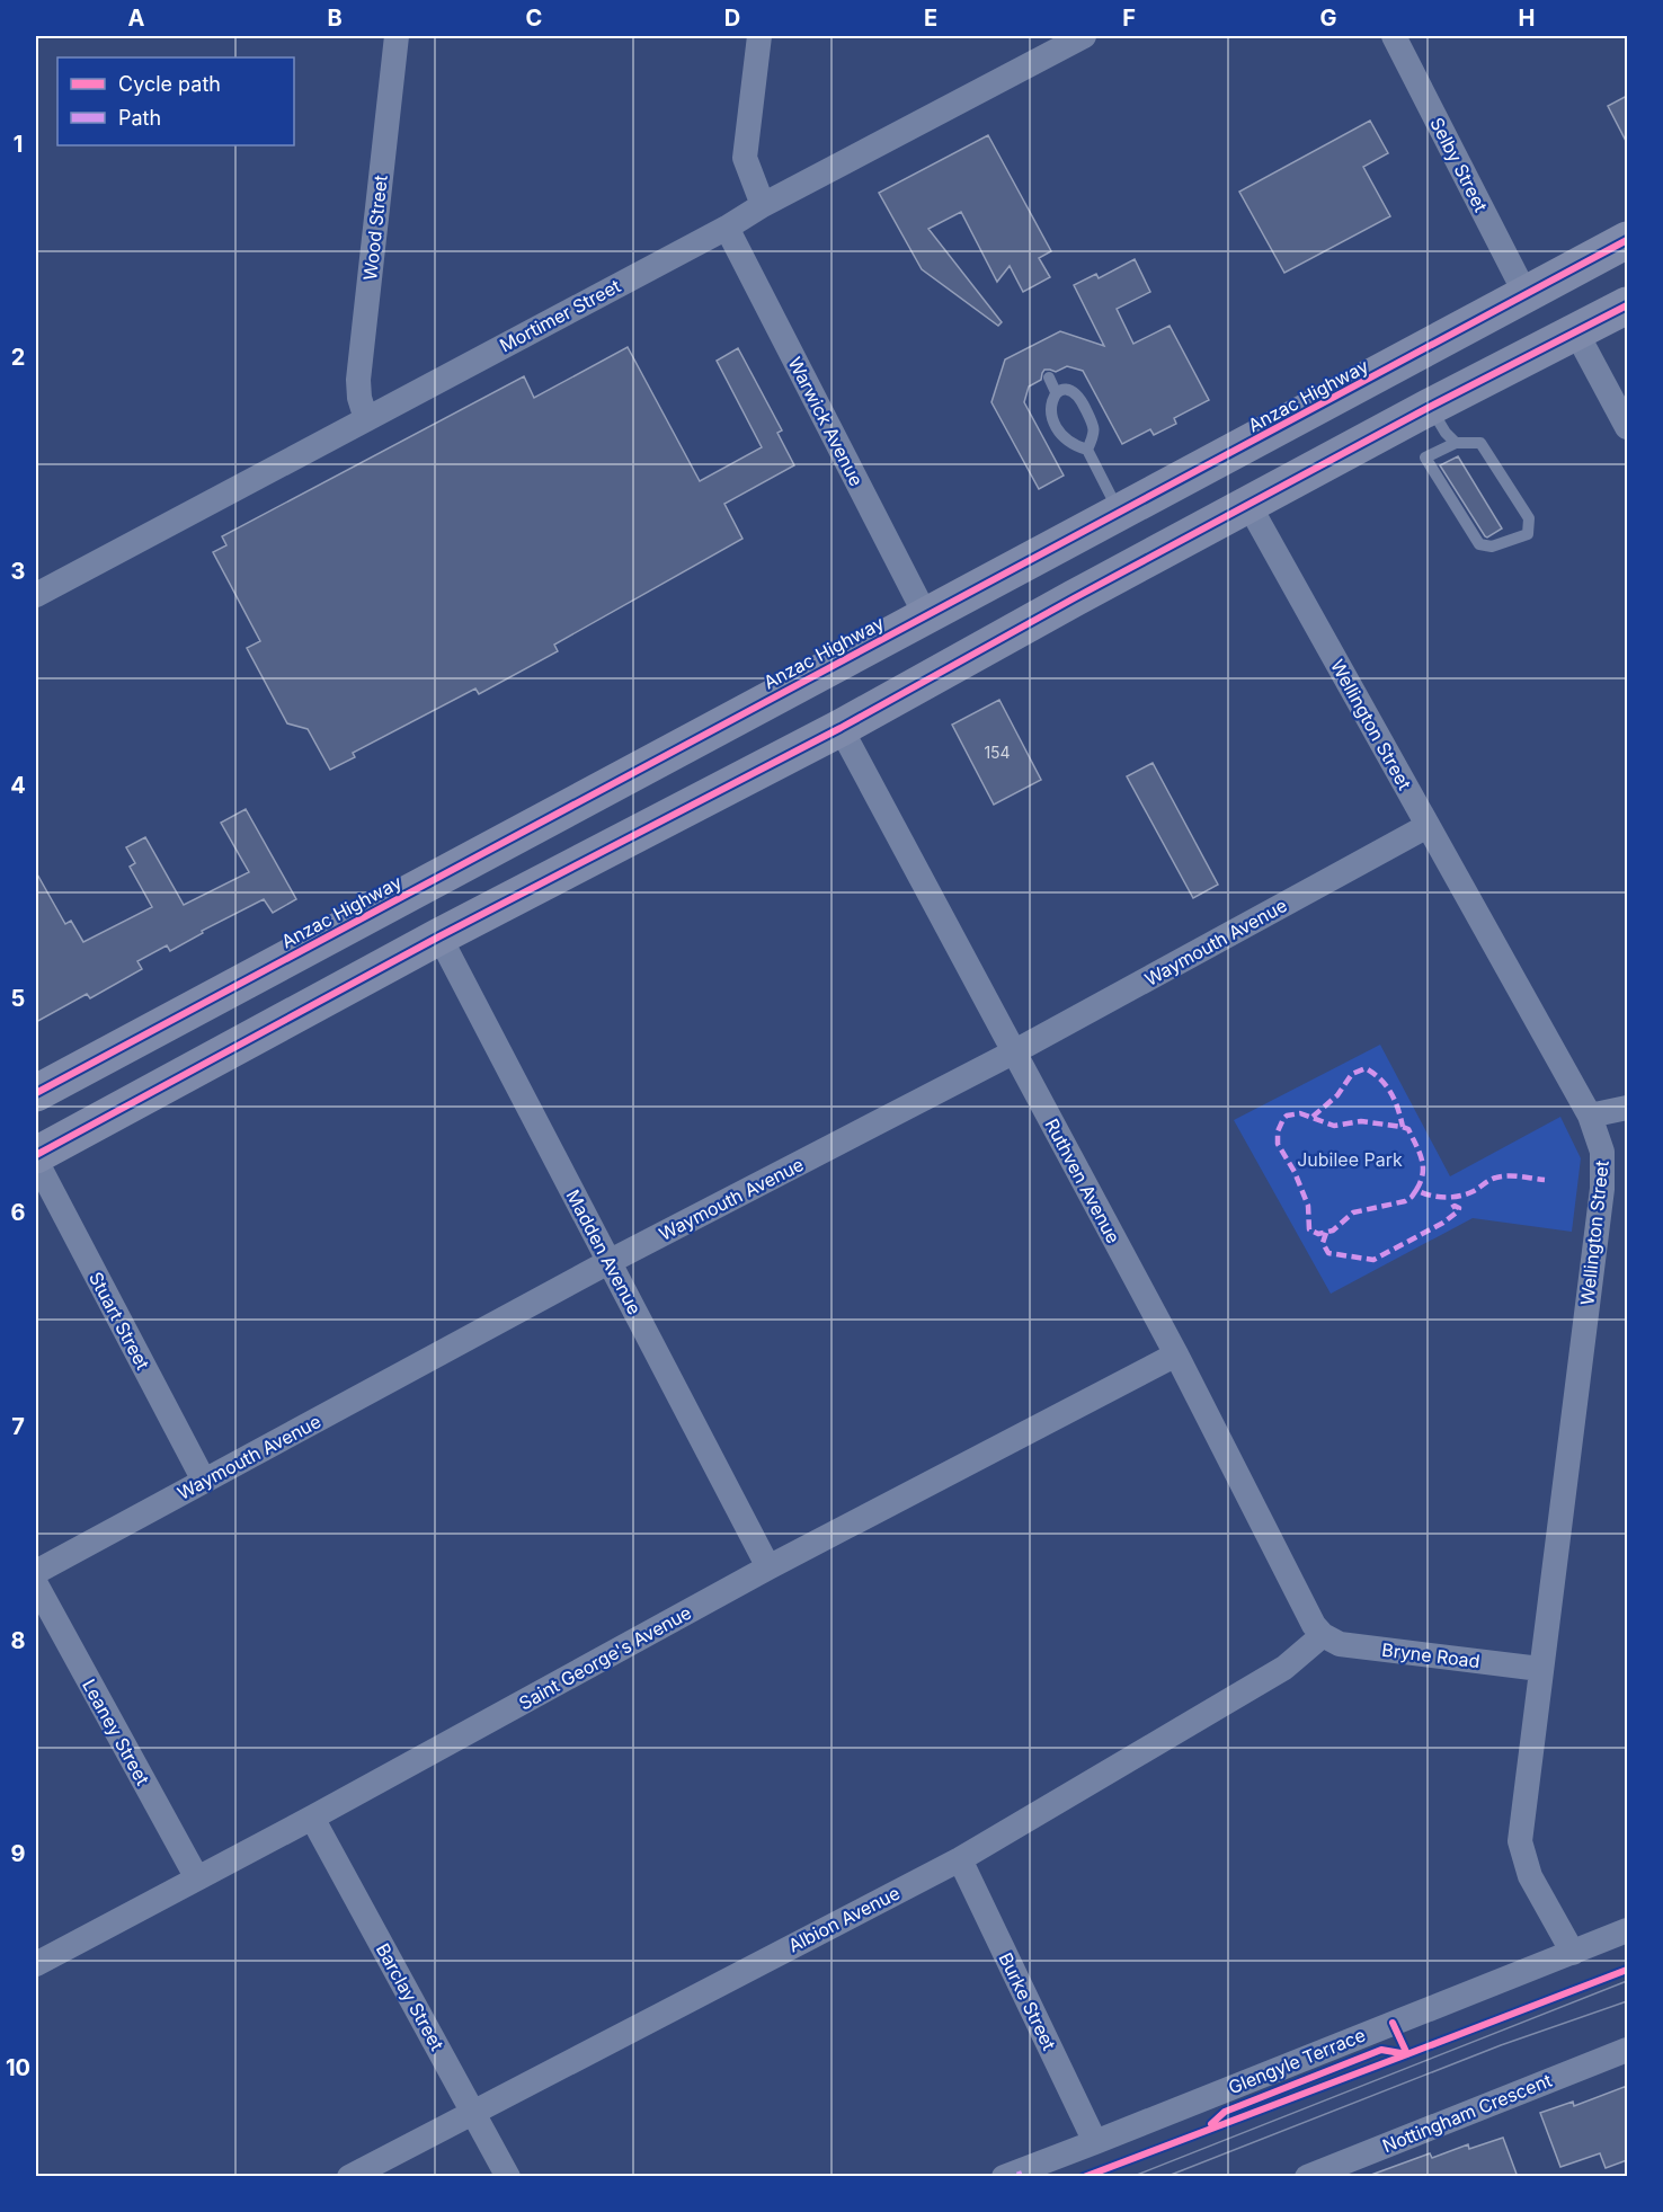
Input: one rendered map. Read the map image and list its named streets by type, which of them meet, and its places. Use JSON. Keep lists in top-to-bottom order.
{
  "streets": {
    "highway": ["Anzac Highway"],
    "street": [
      "Selby Street",
      "Wood Street",
      "Mortimer Street",
      "Warwick Avenue",
      "Wellington Street",
      "Waymouth Avenue",
      "Ruthven Avenue",
      "Madden Avenue",
      "Stuart Street",
      "Bryne Road",
      "Saint George's Avenue",
      "Leaney Street",
      "Albion Avenue",
      "Barclay Street",
      "Burke Street",
      "Glengyle Terrace",
      "Nottingham Crescent"
    ]
  },
  "crossings": [
    ["Selby Street", "Anzac Highway"],
    ["Wood Street", "Mortimer Street"],
    ["Mortimer Street", "Warwick Avenue"],
    ["Anzac Highway", "Warwick Avenue"],
    ["Wellington Street", "Waymouth Avenue"],
    ["Wellington Street", "Bryne Road"],
    ["Wellington Street", "Glengyle Terrace"],
    ["Waymouth Avenue", "Ruthven Avenue"],
    ["Waymouth Avenue", "Madden Avenue"],
    ["Waymouth Avenue", "Stuart Street"],
    ["Ruthven Avenue", "Bryne Road"],
    ["Ruthven Avenue", "Saint George's Avenue"],
    ["Ruthven Avenue", "Albion Avenue"],
    ["Madden Avenue", "Saint George's Avenue"],
    ["Bryne Road", "Albion Avenue"],
    ["Saint George's Avenue", "Leaney Street"],
    ["Saint George's Avenue", "Barclay Street"],
    ["Albion Avenue", "Barclay Street"],
    ["Albion Avenue", "Burke Street"],
    ["Burke Street", "Glengyle Terrace"]
  ],
  "parks": ["Jubilee Park"],
  "house_numbers": ["154"],
  "legend": ["Cycle path", "Path"],
  "grid": {
    "columns": [
      "A",
      "B",
      "C",
      "D",
      "E",
      "F",
      "G",
      "H"
    ],
    "rows": [
      "1",
      "2",
      "3",
      "4",
      "5",
      "6",
      "7",
      "8",
      "9",
      "10"
    ]
  }
}
